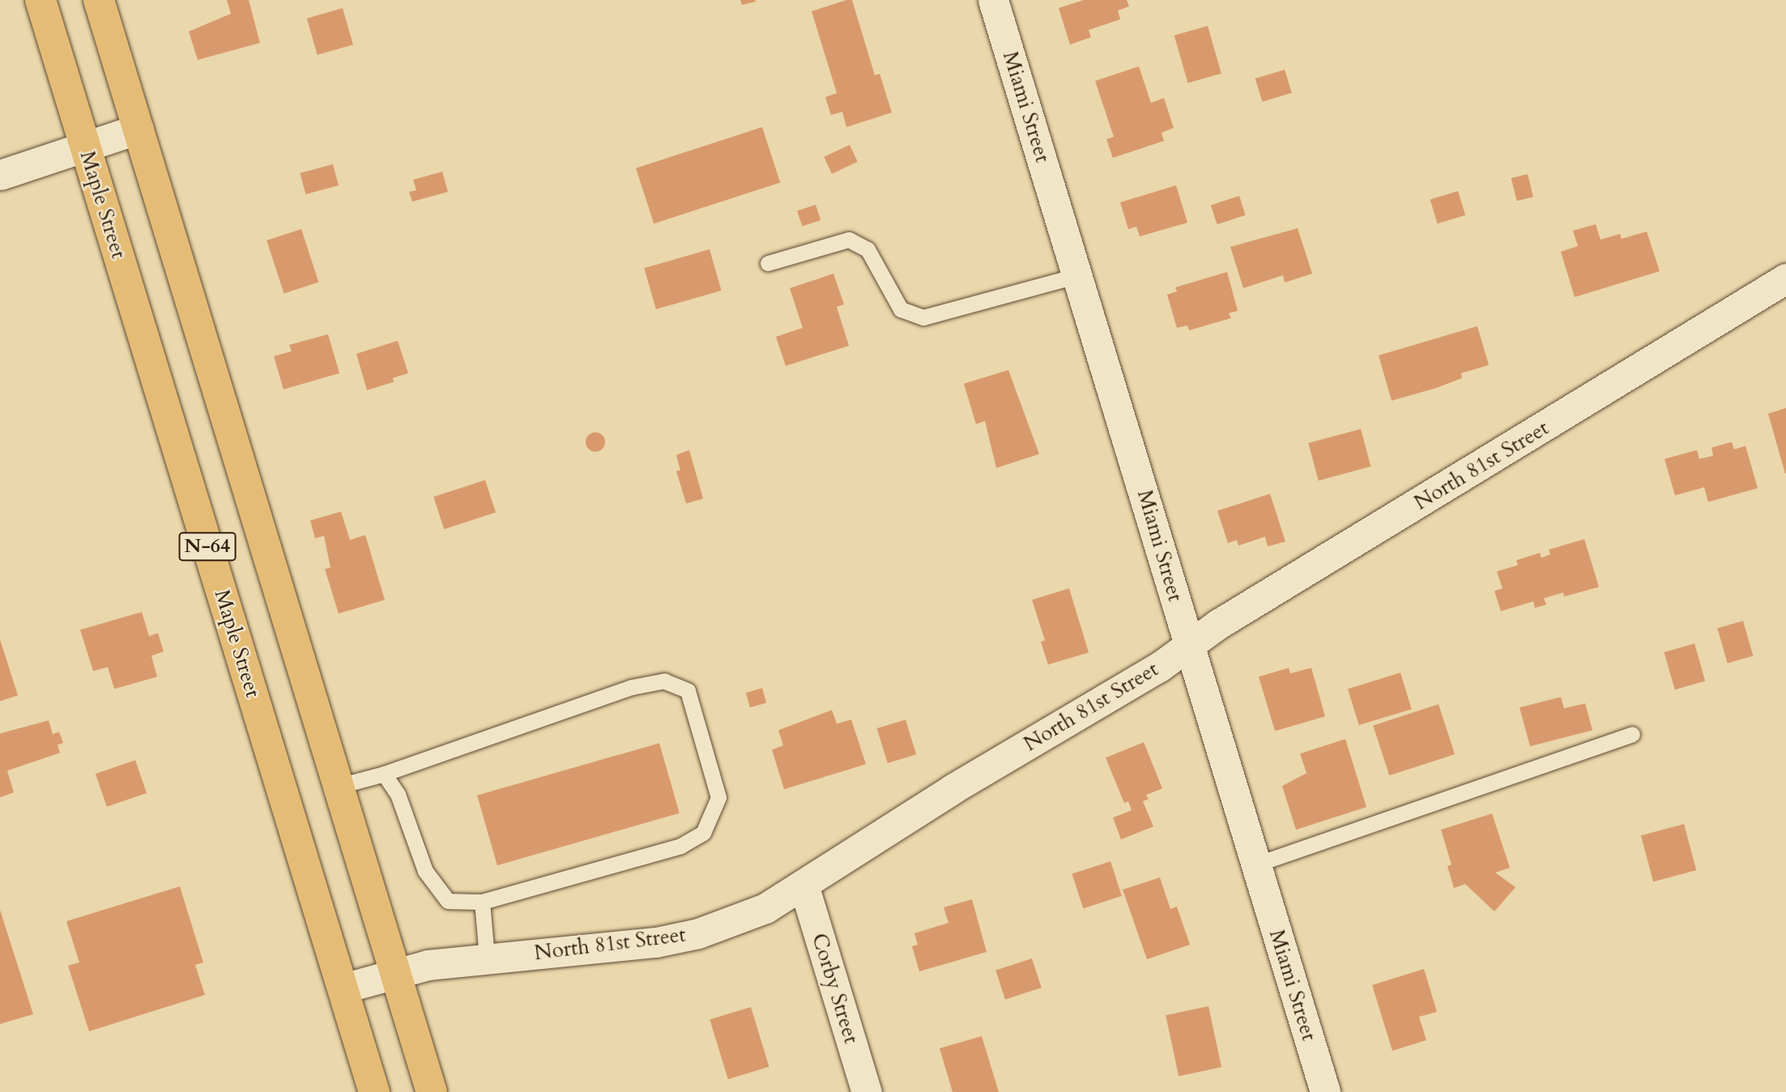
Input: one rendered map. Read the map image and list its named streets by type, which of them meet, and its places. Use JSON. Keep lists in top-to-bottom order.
{
  "streets": {
    "main road": ["Maple Street", "N-64"],
    "street": ["Miami Street", "North 81st Street", "Corby Street"]
  },
  "crossings": [
    ["Miami Street", "North 81st Street"],
    ["Maple Street", "North 81st Street"],
    ["North 81st Street", "N-64"],
    ["North 81st Street", "Corby Street"]
  ]
}
